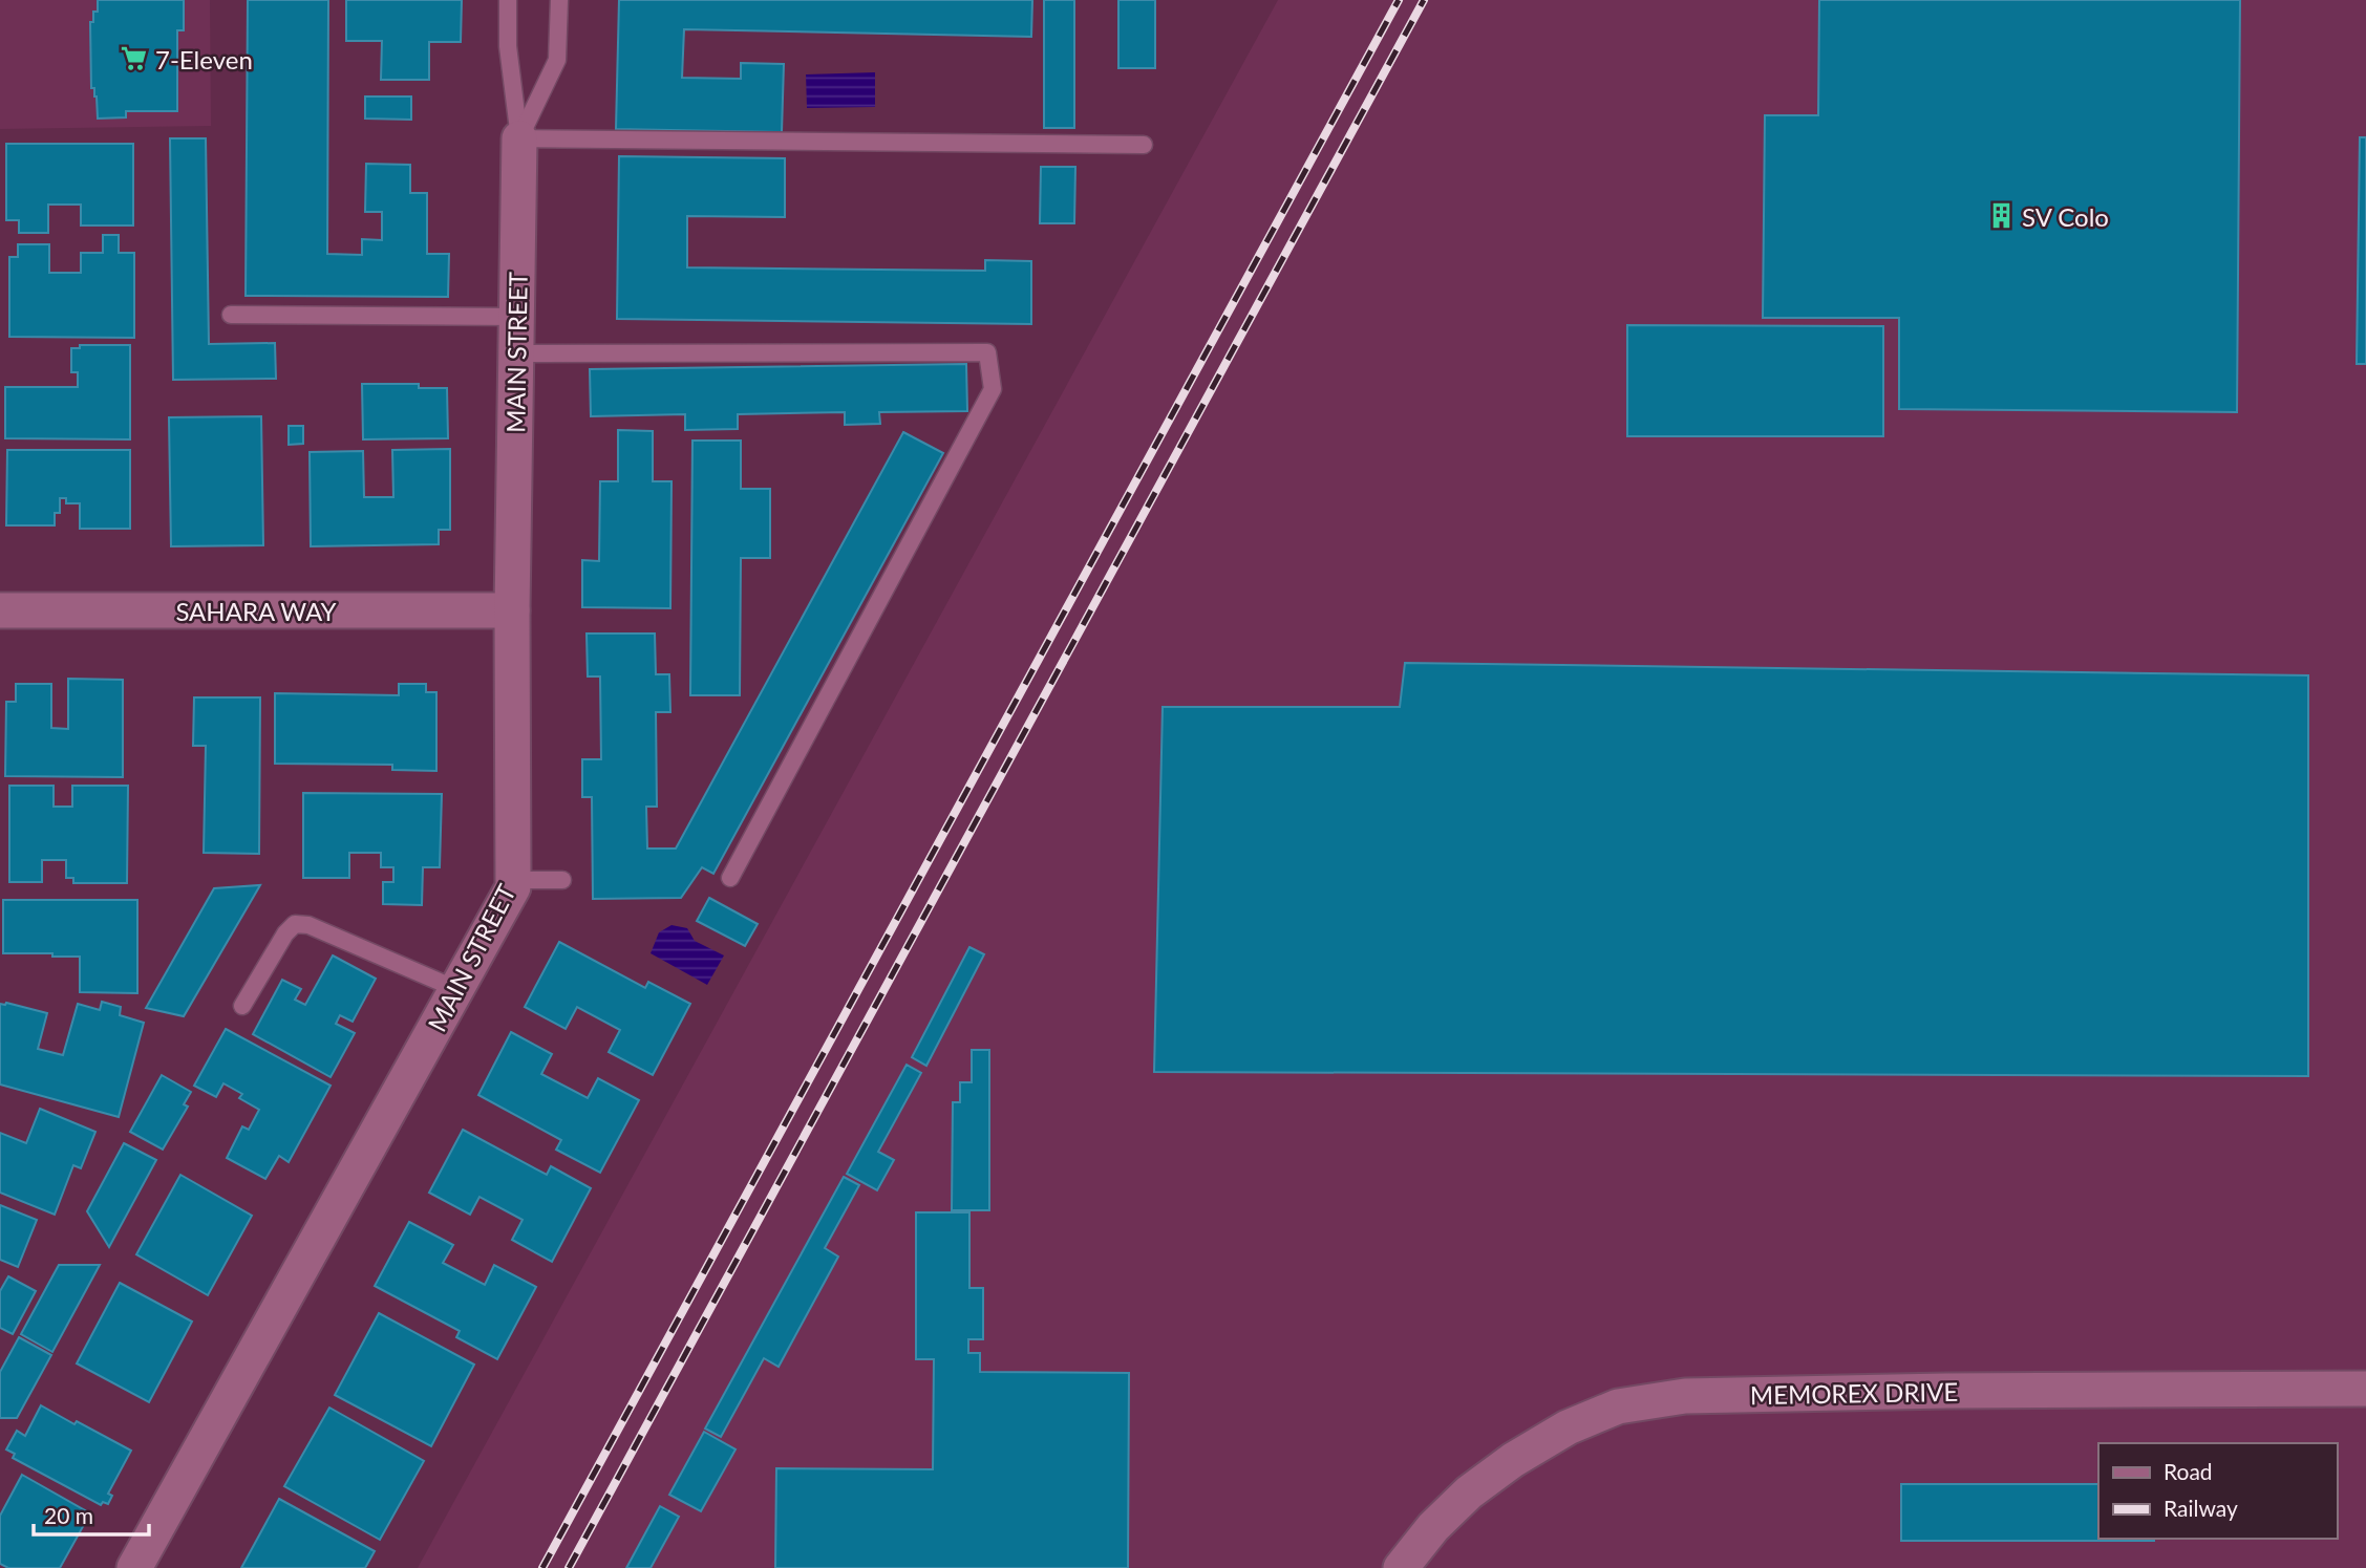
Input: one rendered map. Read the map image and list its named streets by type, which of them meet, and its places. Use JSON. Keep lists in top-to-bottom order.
{
  "streets": {
    "street": ["MAIN STREET", "SAHARA WAY", "MEMOREX DRIVE"]
  },
  "crossings": [
    ["MAIN STREET", "SAHARA WAY"]
  ],
  "places": {
    "supermarket": ["7-Eleven"],
    "building": ["SV Colo"]
  },
  "legend": ["Road", "Railway"],
  "scale_bar": "20 m"
}
